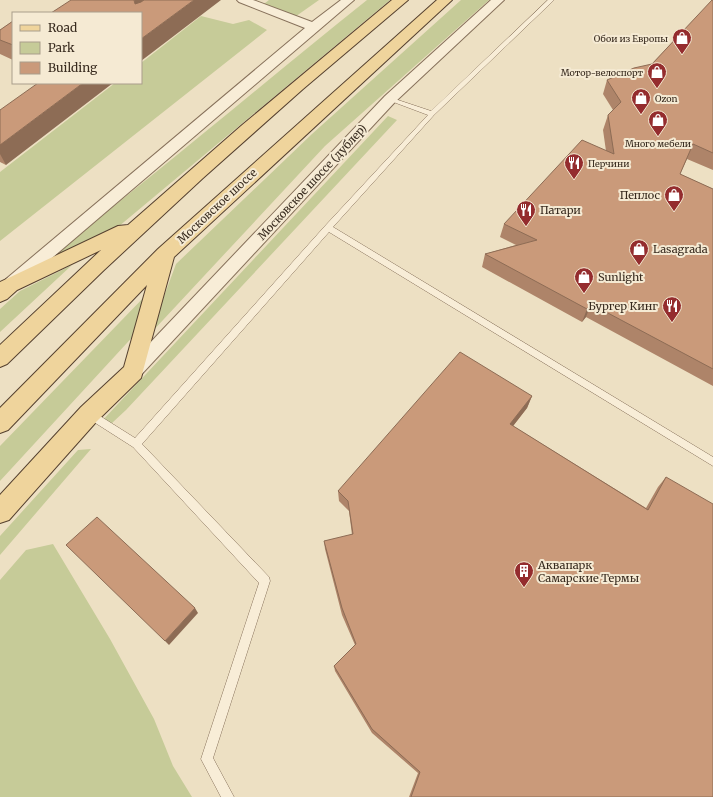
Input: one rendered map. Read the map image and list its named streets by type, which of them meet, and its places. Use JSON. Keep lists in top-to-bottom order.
{
  "streets": {
    "main road": ["Московское шоссе"],
    "street": ["Московское шоссе (дублер)"]
  },
  "places": {
    "shop": [
      "Обои из Европы",
      "Мотор-велоспорт",
      "Ozon",
      "Много мебели",
      "Пеплос",
      "Lasagrada",
      "Sunlight"
    ],
    "restaurant": ["Перчини", "Патари", "Бургер Кинг"],
    "building": ["Аквапарк Самарские Термы"]
  },
  "legend": ["Road", "Park", "Building"]
}
